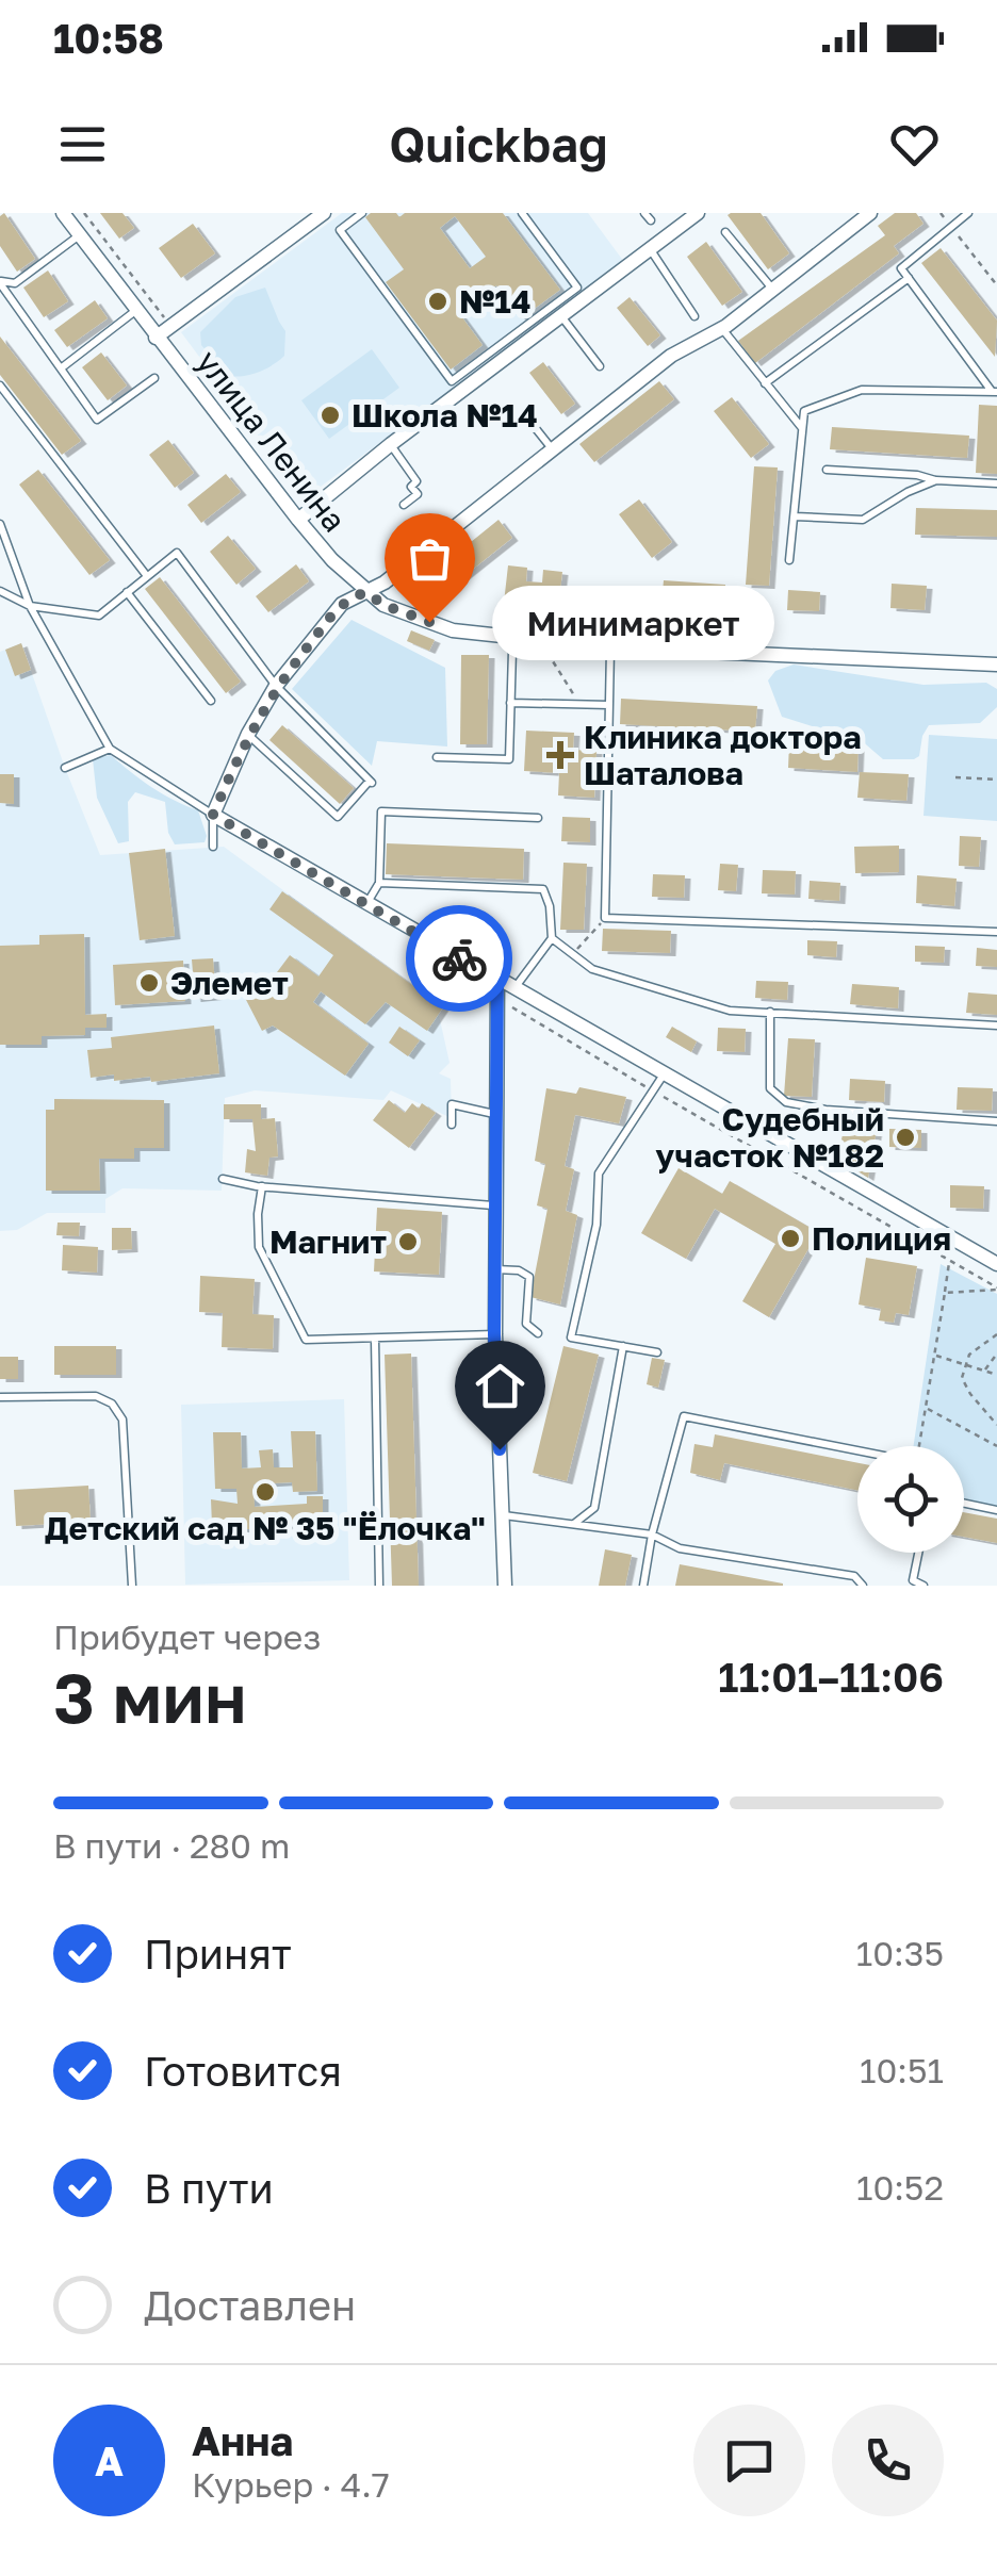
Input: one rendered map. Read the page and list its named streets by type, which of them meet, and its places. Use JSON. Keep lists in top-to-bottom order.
{
  "streets": {
    "street": ["улица Ленина"]
  },
  "places": {
    "other": [
      "№14",
      "Школа №14",
      "Минимаркет",
      "Элемет",
      "Судебный участок №182",
      "Полиция",
      "Магнит",
      "Детский сад № 35 \"Ёлочка\""
    ],
    "health": ["Клиника доктора Шаталова"]
  },
  "page": {
    "status": "10:58",
    "header": "Quickbag",
    "bubble": "Минимаркет",
    "heading": ["3 мин", "Прибудет через", "11:01–11:06"],
    "panel": ["Анна", "Курьер · 4.7"],
    "bar": "В пути · 280 m",
    "list": [
      ["Принят", "10:35"],
      ["Готовится", "10:51"],
      ["В пути", "10:52"],
      "Доставлен"
    ],
    "round": "А"
  }
}
